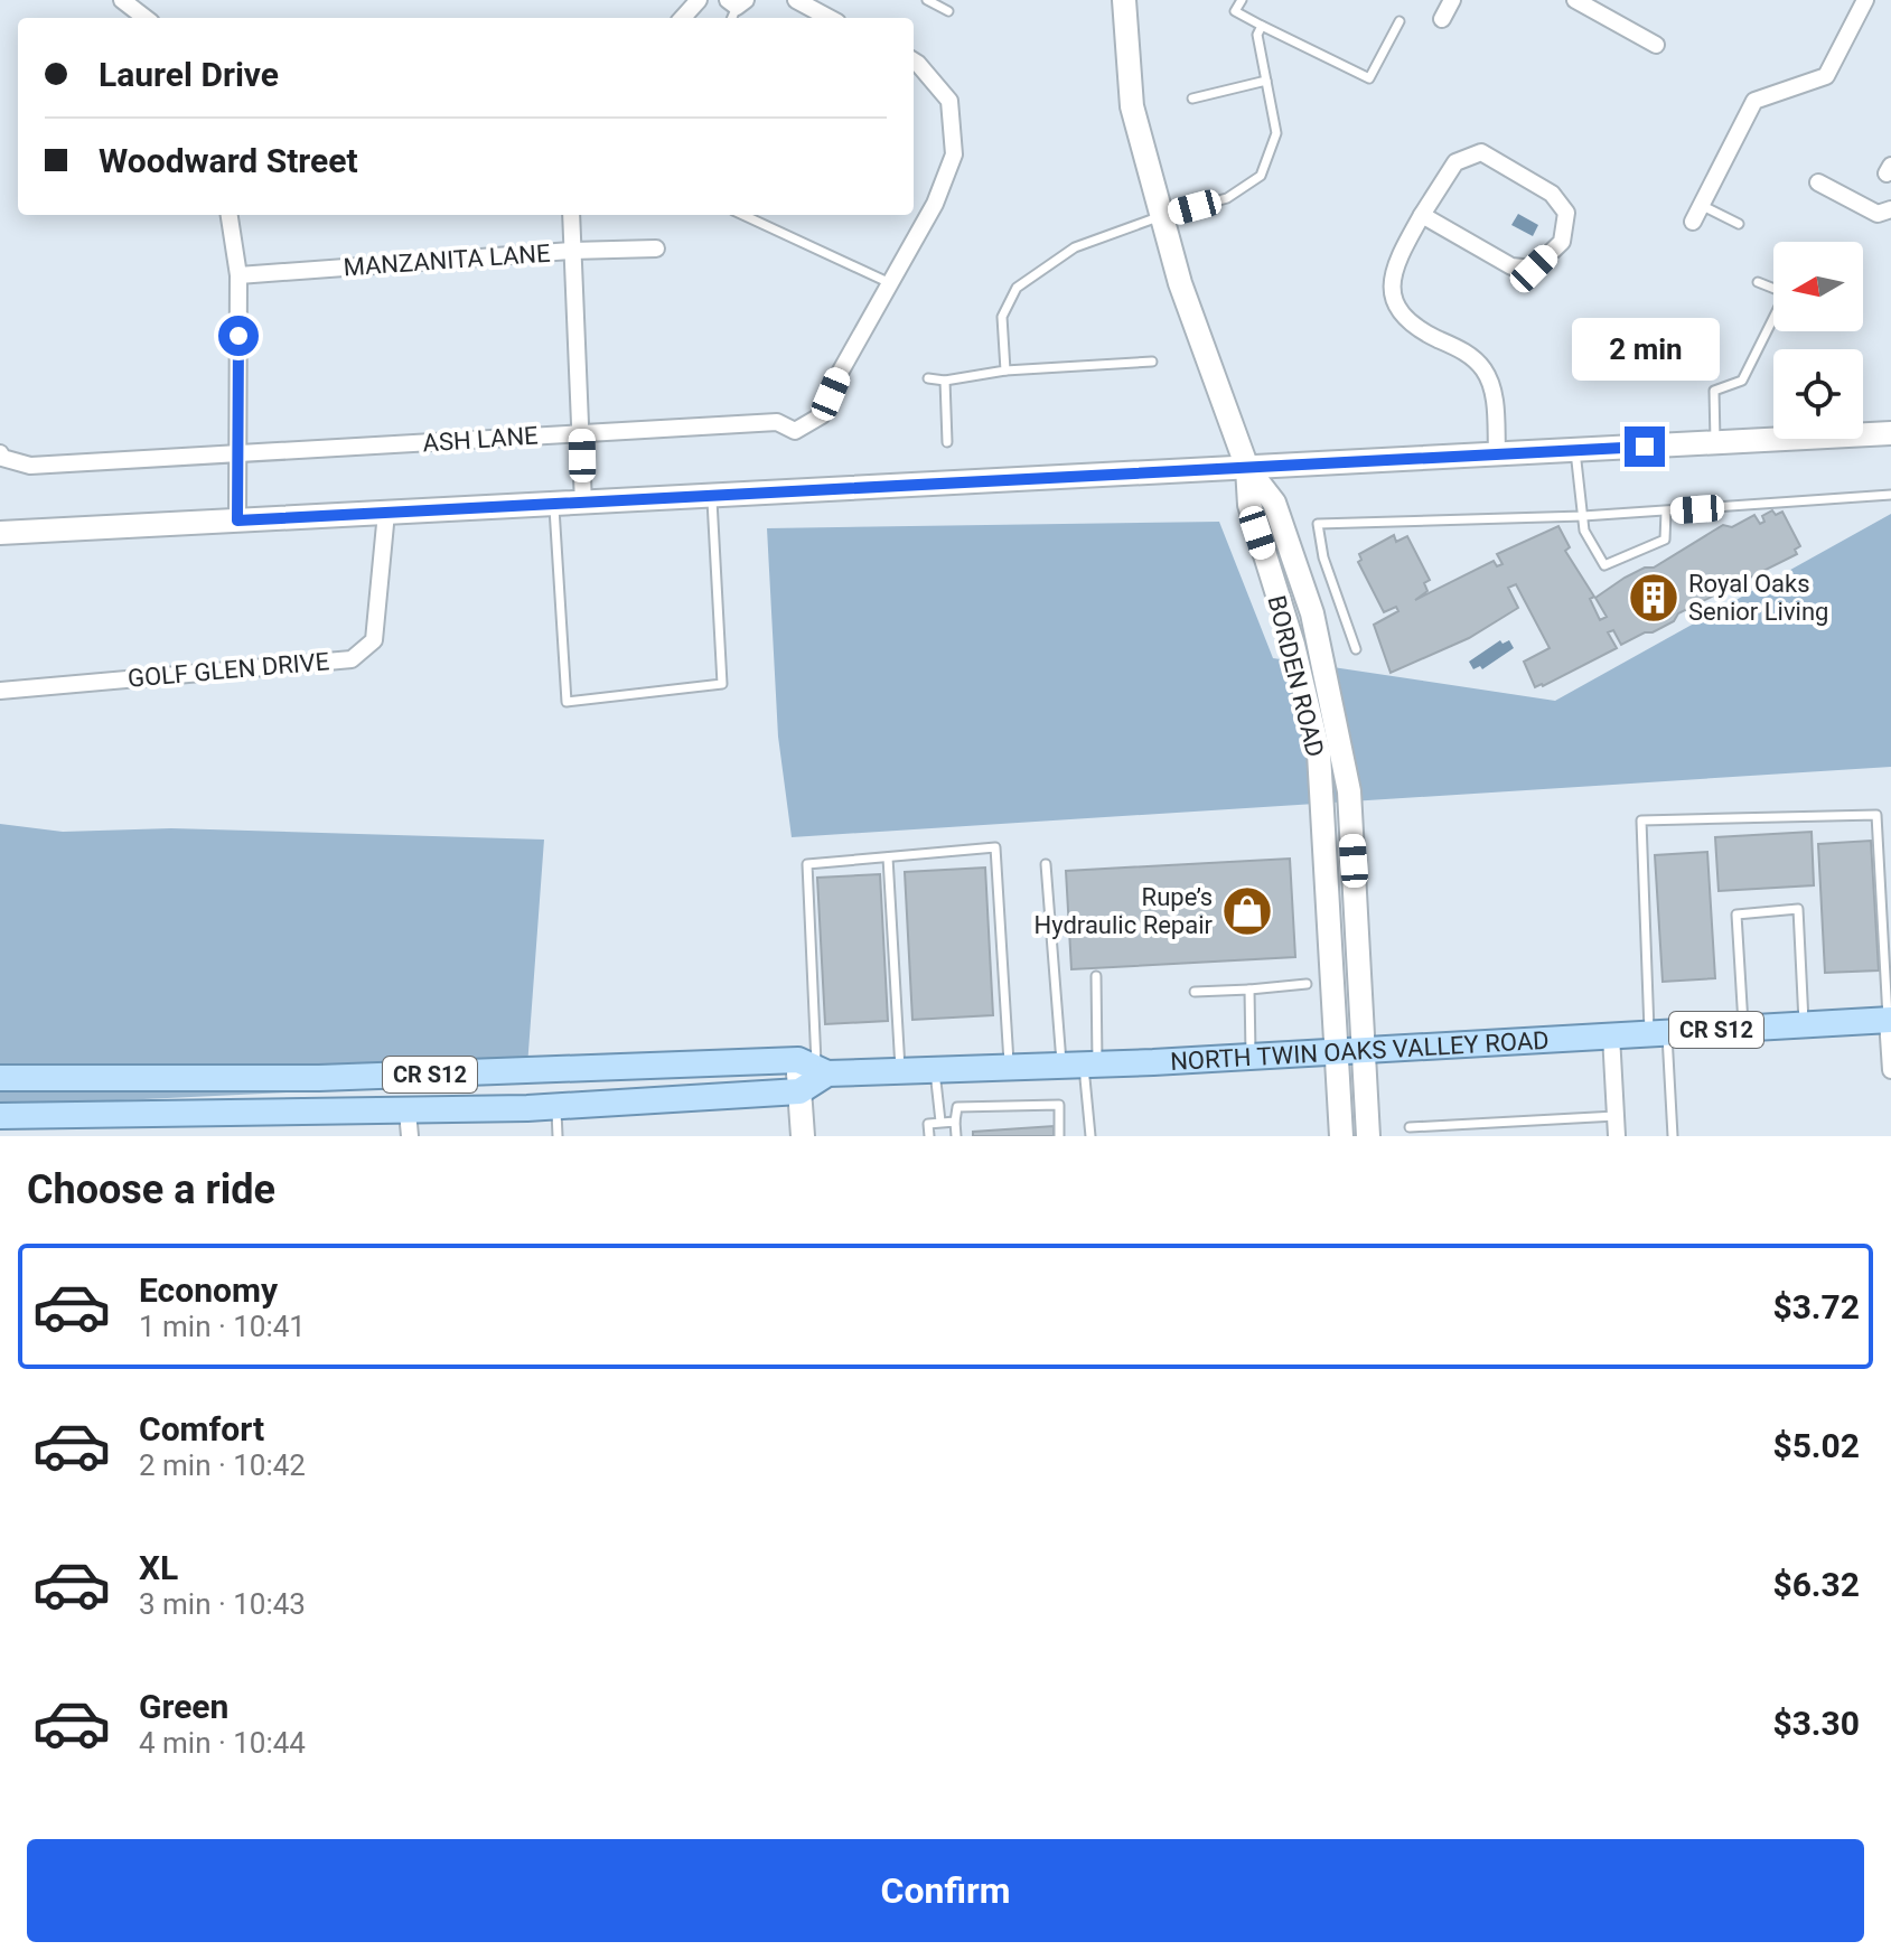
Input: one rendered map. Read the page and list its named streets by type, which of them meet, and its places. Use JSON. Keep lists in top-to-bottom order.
{
  "streets": {
    "main road": ["BORDEN ROAD", "CR S12", "NORTH TWIN OAKS VALLEY ROAD"],
    "street": ["MANZANITA LANE", "ASH LANE", "GOLF GLEN DRIVE"]
  },
  "crossings": [
    ["BORDEN ROAD", "NORTH TWIN OAKS VALLEY ROAD"]
  ],
  "places": {
    "building": ["Royal Oaks Senior Living"],
    "shop": ["Rupe’s Hydraulic Repair"]
  },
  "north": "left",
  "page": {
    "banner": ["Laurel Drive", "Woodward Street"],
    "bubble": "2 min",
    "heading": "Choose a ride",
    "list": [
      {
        "name": "Economy",
        "note": "1 min · 10:41",
        "value": "$3.72"
      },
      {
        "name": "Comfort",
        "note": "2 min · 10:42",
        "value": "$5.02"
      },
      {
        "name": "XL",
        "note": "3 min · 10:43",
        "value": "$6.32"
      },
      {
        "name": "Green",
        "note": "4 min · 10:44",
        "value": "$3.30"
      }
    ],
    "buttons": "Confirm"
  }
}
